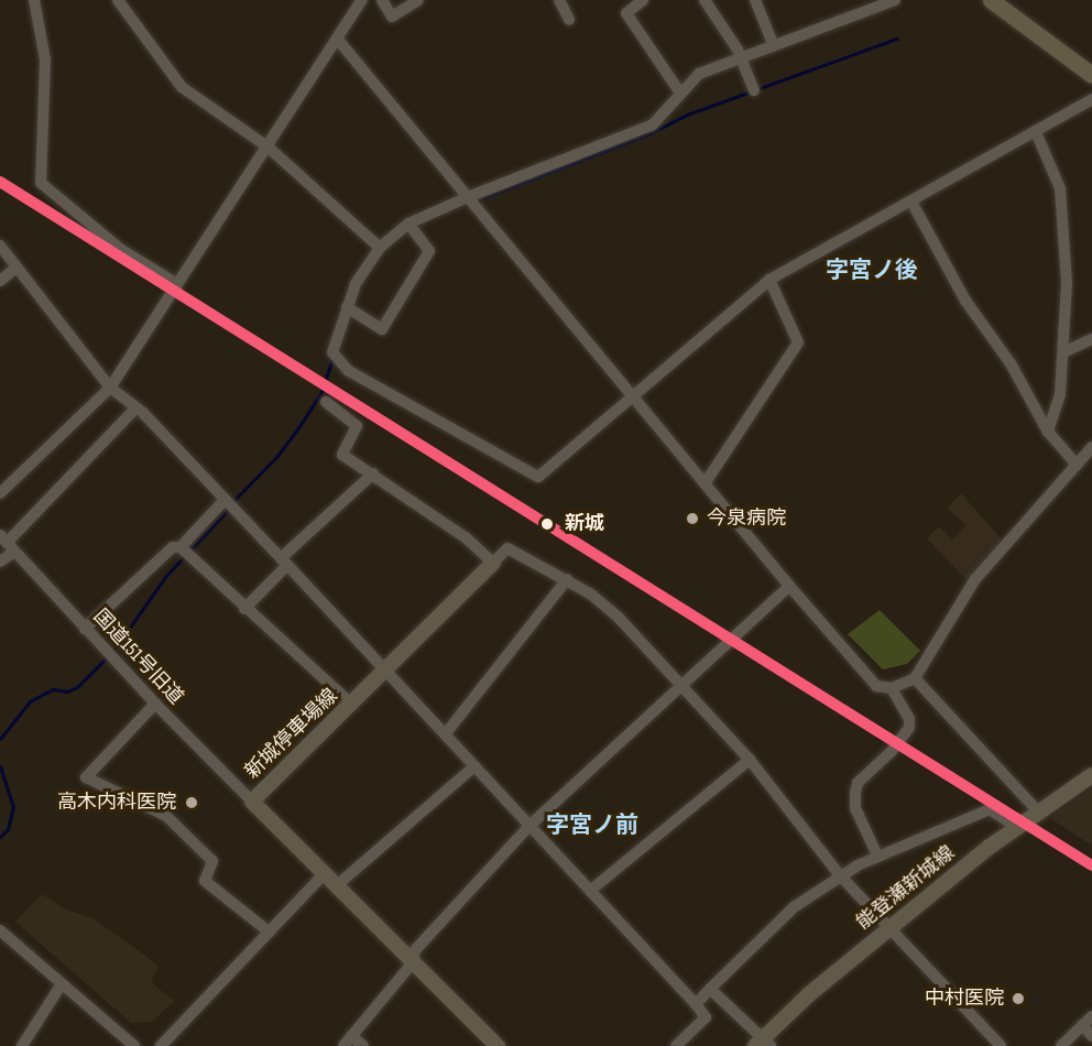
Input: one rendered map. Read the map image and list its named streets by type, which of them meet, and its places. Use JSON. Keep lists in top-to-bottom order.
{
  "streets": {
    "main road": ["新城停車場線", "能登瀬新城線"],
    "street": ["国道151号旧道"]
  },
  "crossings": [
    ["国道151号旧道", "新城停車場線"]
  ],
  "districts": ["字宮ノ後", "字宮ノ前"],
  "places": [
    "今泉病院",
    "新城",
    "高木内科医院",
    "中村医院"
  ]
}
